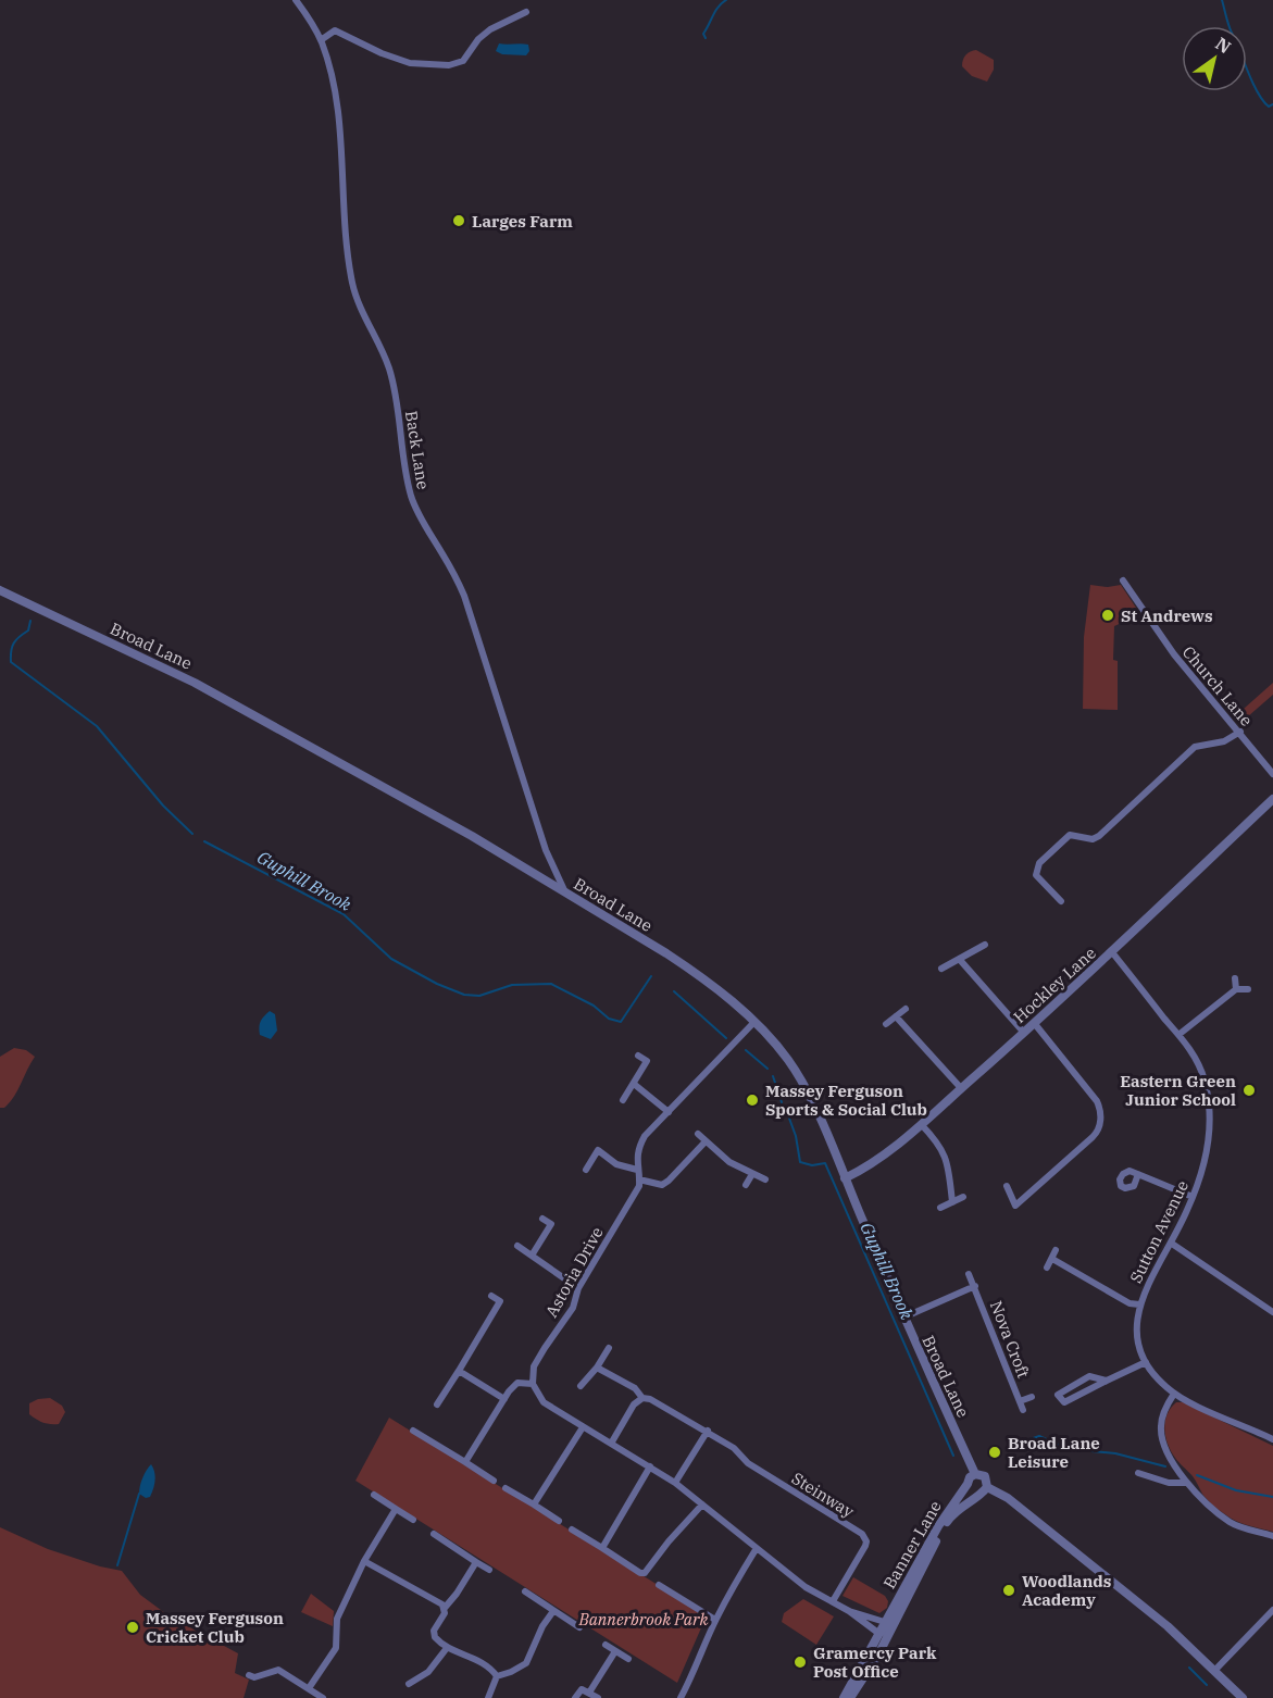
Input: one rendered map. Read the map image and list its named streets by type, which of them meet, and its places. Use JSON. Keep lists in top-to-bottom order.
{
  "streets": {
    "street": [
      "Back Lane",
      "Broad Lane",
      "Church Lane",
      "Hockley Lane",
      "Sutton Avenue",
      "Astoria Drive",
      "Nova Croft",
      "Steinway",
      "Banner Lane"
    ]
  },
  "crossings": [
    ["Back Lane", "Broad Lane"],
    ["Broad Lane", "Hockley Lane"],
    ["Broad Lane", "Nova Croft"],
    ["Broad Lane", "Banner Lane"],
    ["Hockley Lane", "Sutton Avenue"]
  ],
  "water": ["Guphill Brook"],
  "parks": ["Bannerbrook Park"],
  "places": [
    "Larges Farm",
    "St Andrews",
    "Eastern Green Junior School",
    "Massey Ferguson Sports & Social Club",
    "Broad Lane Leisure",
    "Woodlands Academy",
    "Massey Ferguson Cricket Club",
    "Gramercy Park Post Office"
  ],
  "north": "top right"
}
